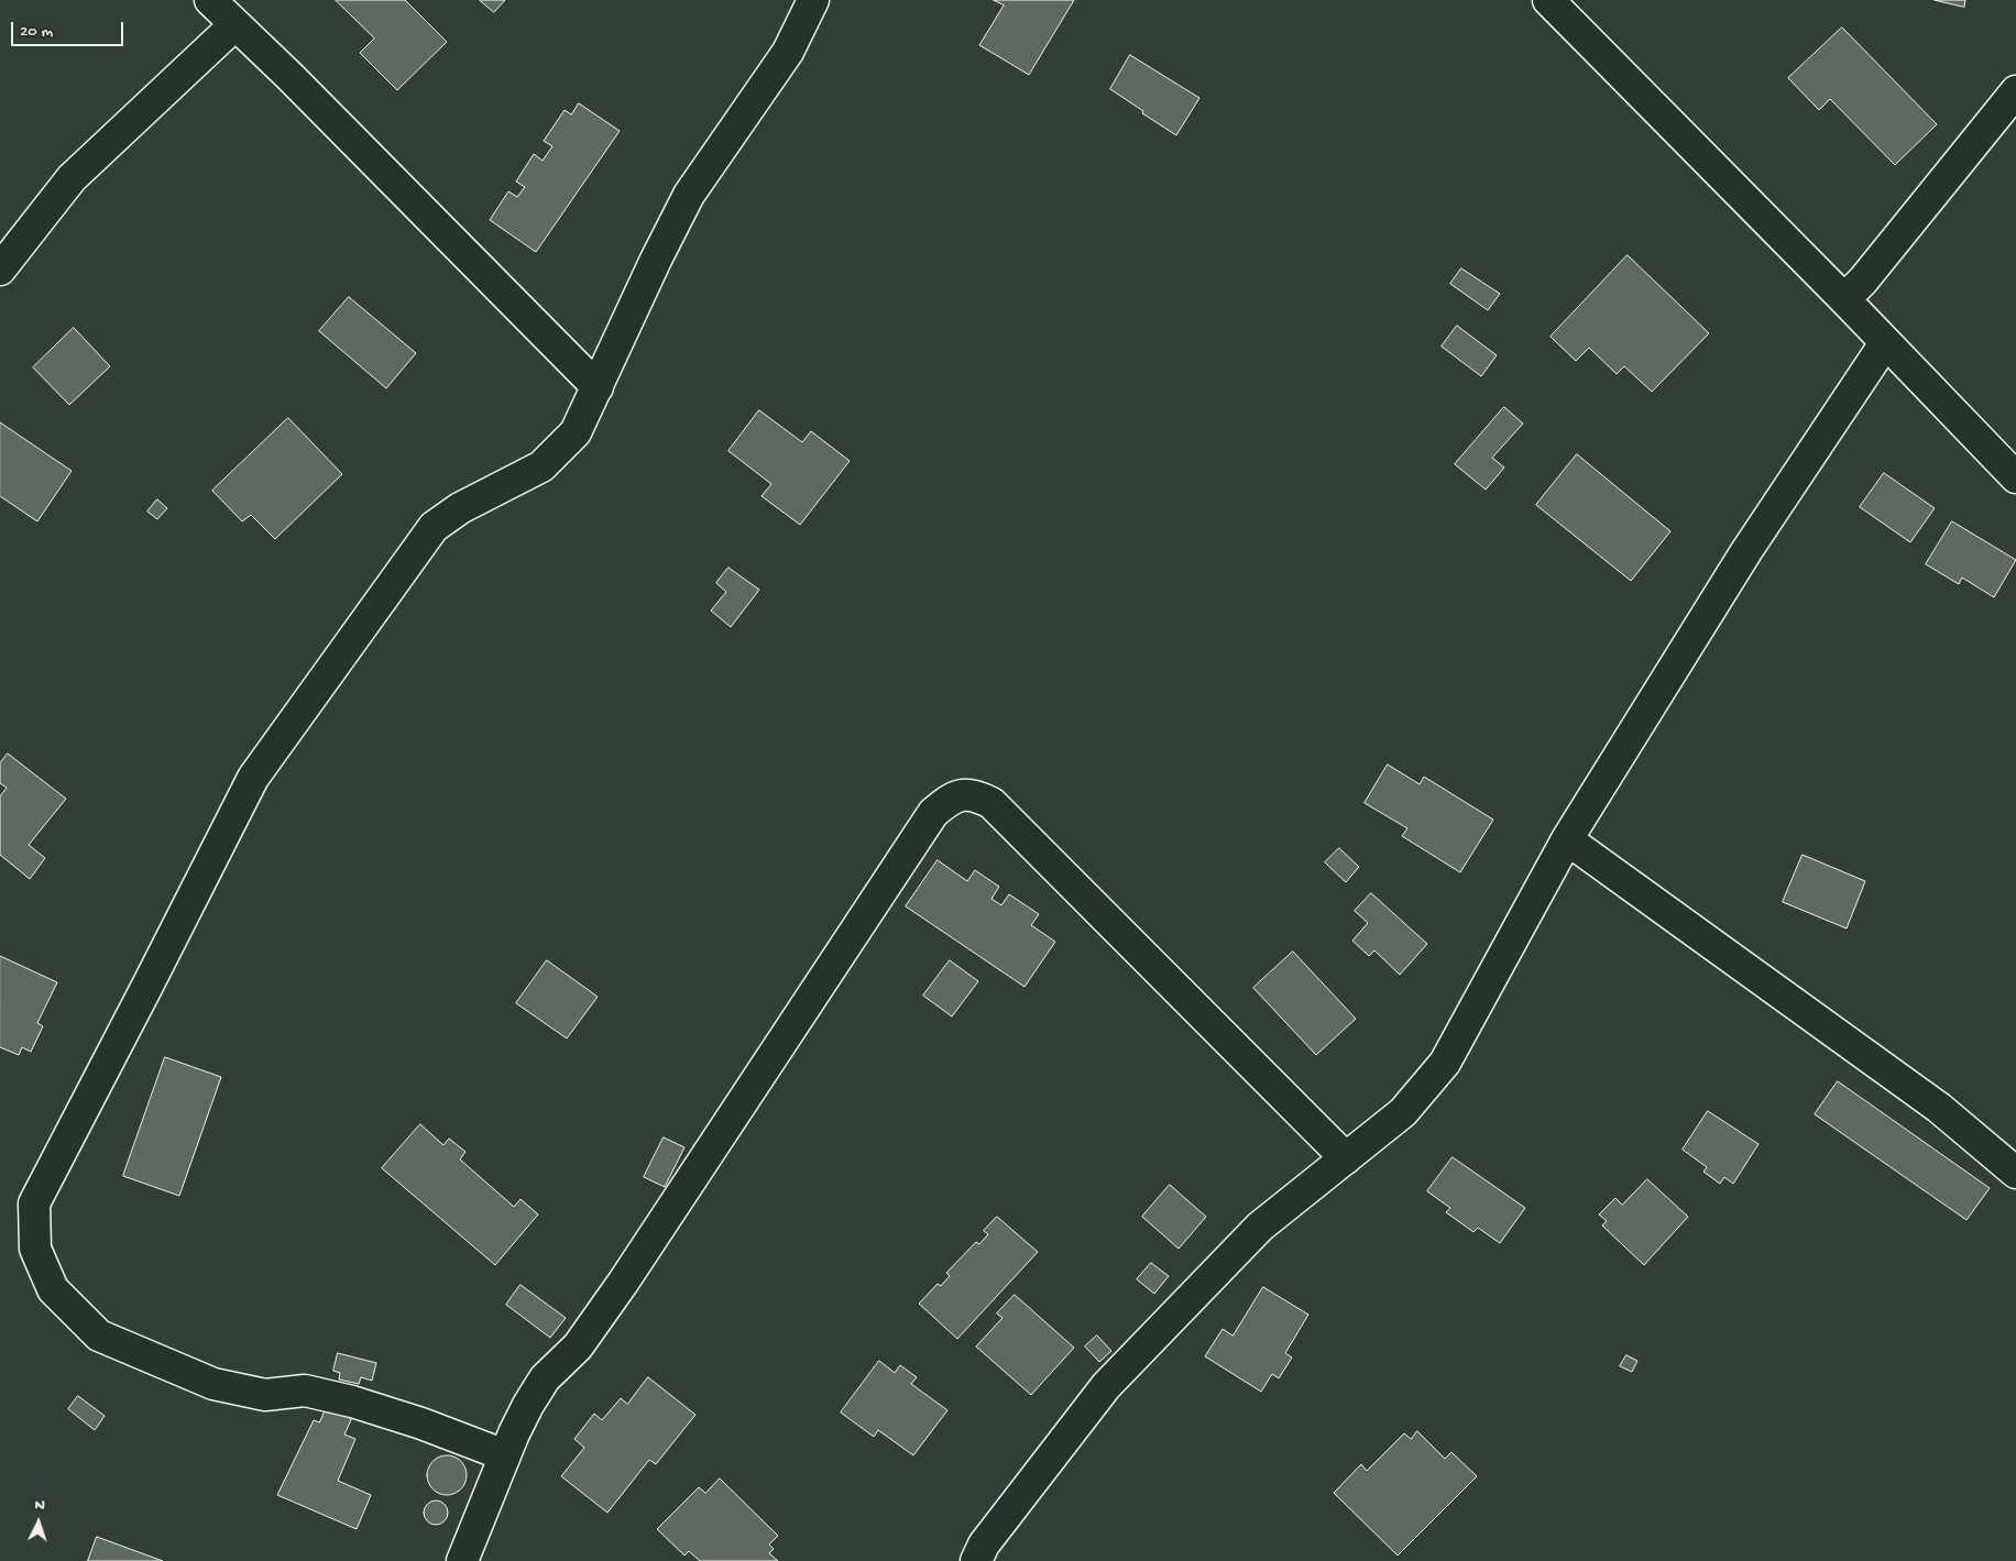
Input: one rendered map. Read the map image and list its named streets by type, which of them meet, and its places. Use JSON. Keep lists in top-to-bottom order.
{
  "scale_bar": "20 m",
  "north": "top"
}
